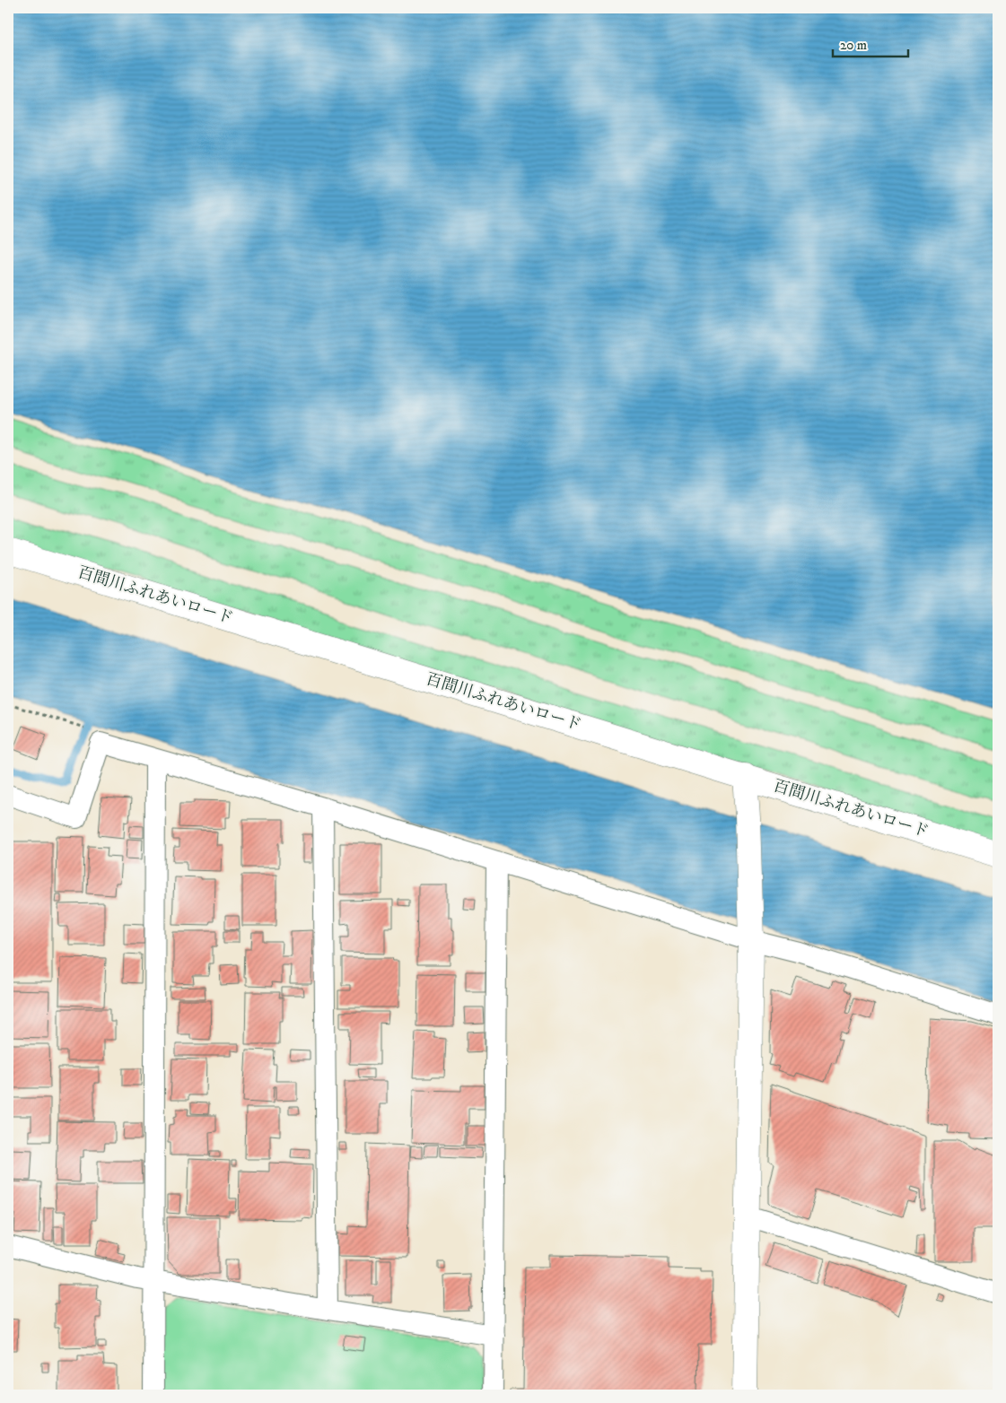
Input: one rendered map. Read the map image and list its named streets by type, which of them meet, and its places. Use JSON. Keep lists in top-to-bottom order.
{
  "streets": {
    "street": ["百間川ふれあいロード"]
  },
  "scale_bar": "20 m"
}
